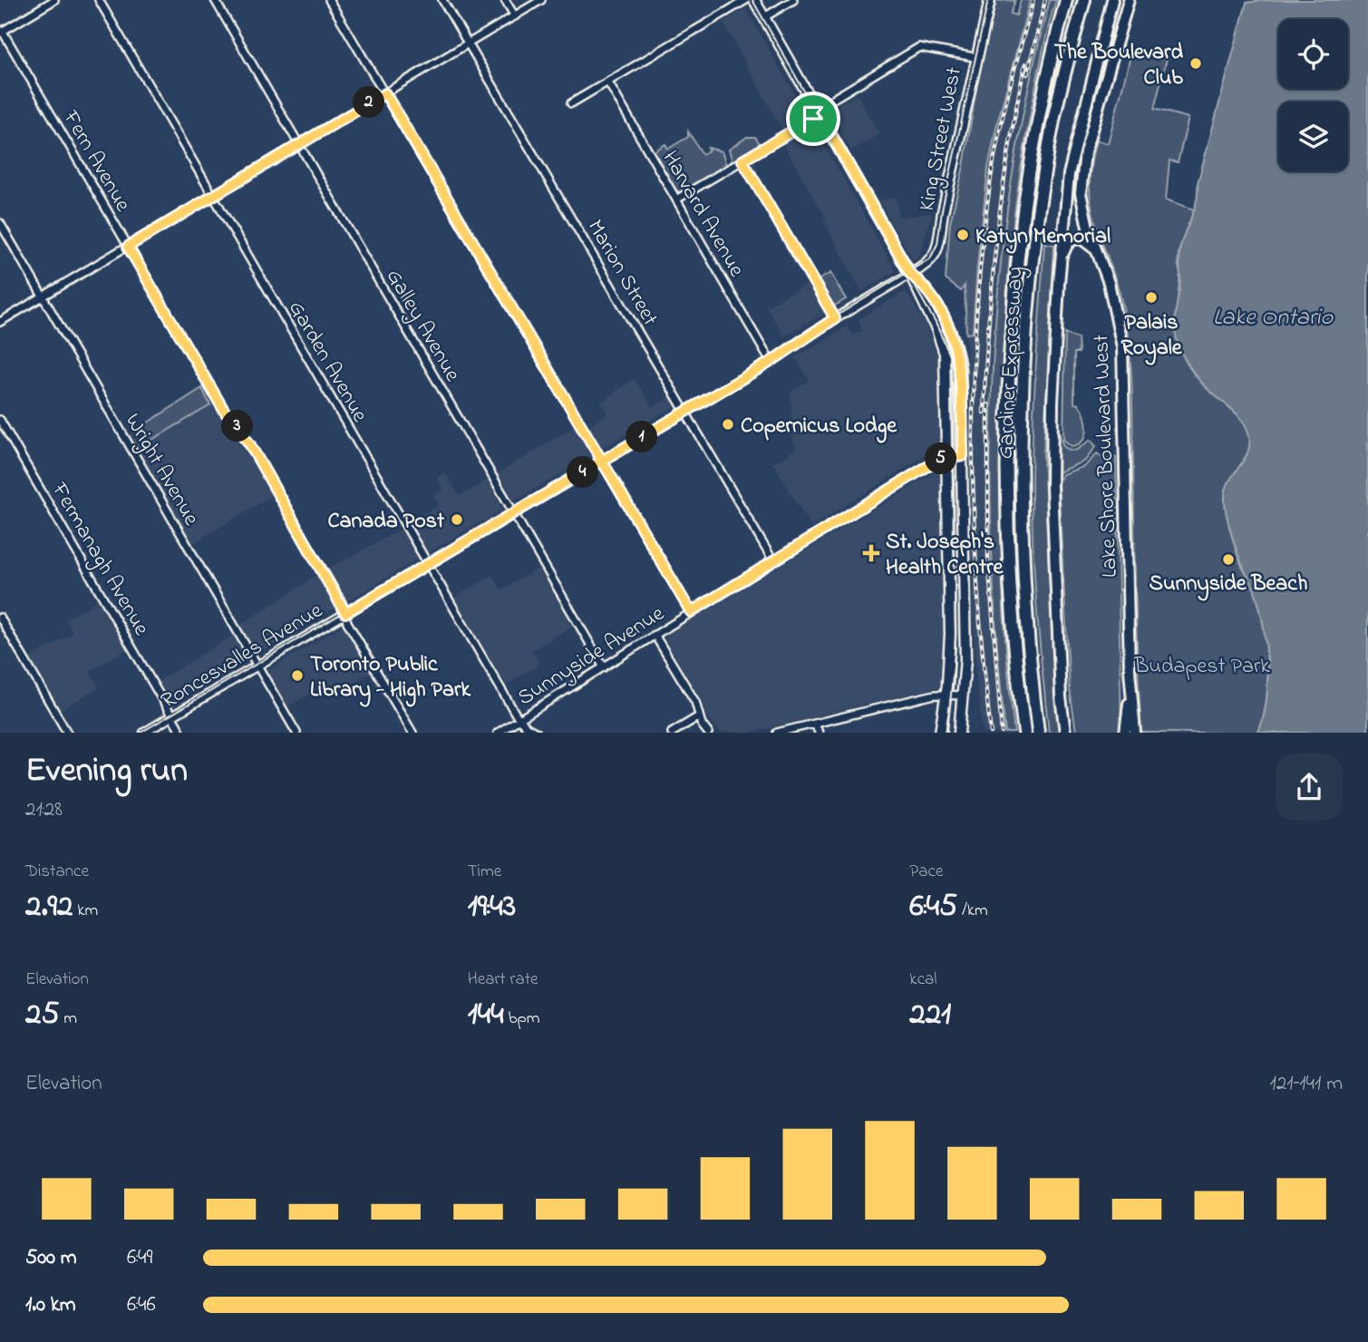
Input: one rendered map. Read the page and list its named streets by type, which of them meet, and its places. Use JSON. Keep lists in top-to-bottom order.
{
  "streets": {
    "highway": ["Gardiner Expressway", "Lake Shore Boulevard West"],
    "main road": ["King Street West"],
    "street": [
      "Fern Avenue",
      "Harvard Avenue",
      "Marion Street",
      "Galley Avenue",
      "Garden Avenue",
      "Wright Avenue",
      "Fermanagh Avenue",
      "Roncesvalles Avenue",
      "Sunnyside Avenue"
    ]
  },
  "crossings": [
    ["King Street West", "Roncesvalles Avenue"],
    ["Fern Avenue", "Roncesvalles Avenue"],
    ["Harvard Avenue", "Roncesvalles Avenue"],
    ["Marion Street", "Roncesvalles Avenue"],
    ["Marion Street", "Sunnyside Avenue"],
    ["Galley Avenue", "Roncesvalles Avenue"],
    ["Galley Avenue", "Sunnyside Avenue"],
    ["Garden Avenue", "Roncesvalles Avenue"],
    ["Garden Avenue", "Sunnyside Avenue"],
    ["Wright Avenue", "Roncesvalles Avenue"],
    ["Fermanagh Avenue", "Roncesvalles Avenue"]
  ],
  "water": ["Lake Ontario"],
  "parks": ["Budapest Park"],
  "places": {
    "other": [
      "The Boulevard Club",
      "Katyn Memorial",
      "Palais Royale",
      "Copernicus Lodge",
      "Canada Post",
      "Sunnyside Beach",
      "Toronto Public Library - High Park"
    ],
    "health": ["St. Joseph's Health Centre"]
  },
  "page": {
    "pins": [
      "2",
      "3",
      "1",
      "5",
      "4"
    ],
    "heading": ["Evening run", "21:28"],
    "stats": [
      ["Distance", "2.92 km"],
      ["Time", "19:43"],
      ["Pace", "6:45 /km"],
      ["Elevation", "25 m"],
      ["Heart rate", "144 bpm"],
      ["kcal", "221"]
    ],
    "chart": ["Elevation", "121–141 m"],
    "list": [
      {
        "name": "500 m",
        "note": "6:49"
      },
      {
        "name": "1.0 km",
        "note": "6:46"
      }
    ]
  }
}
